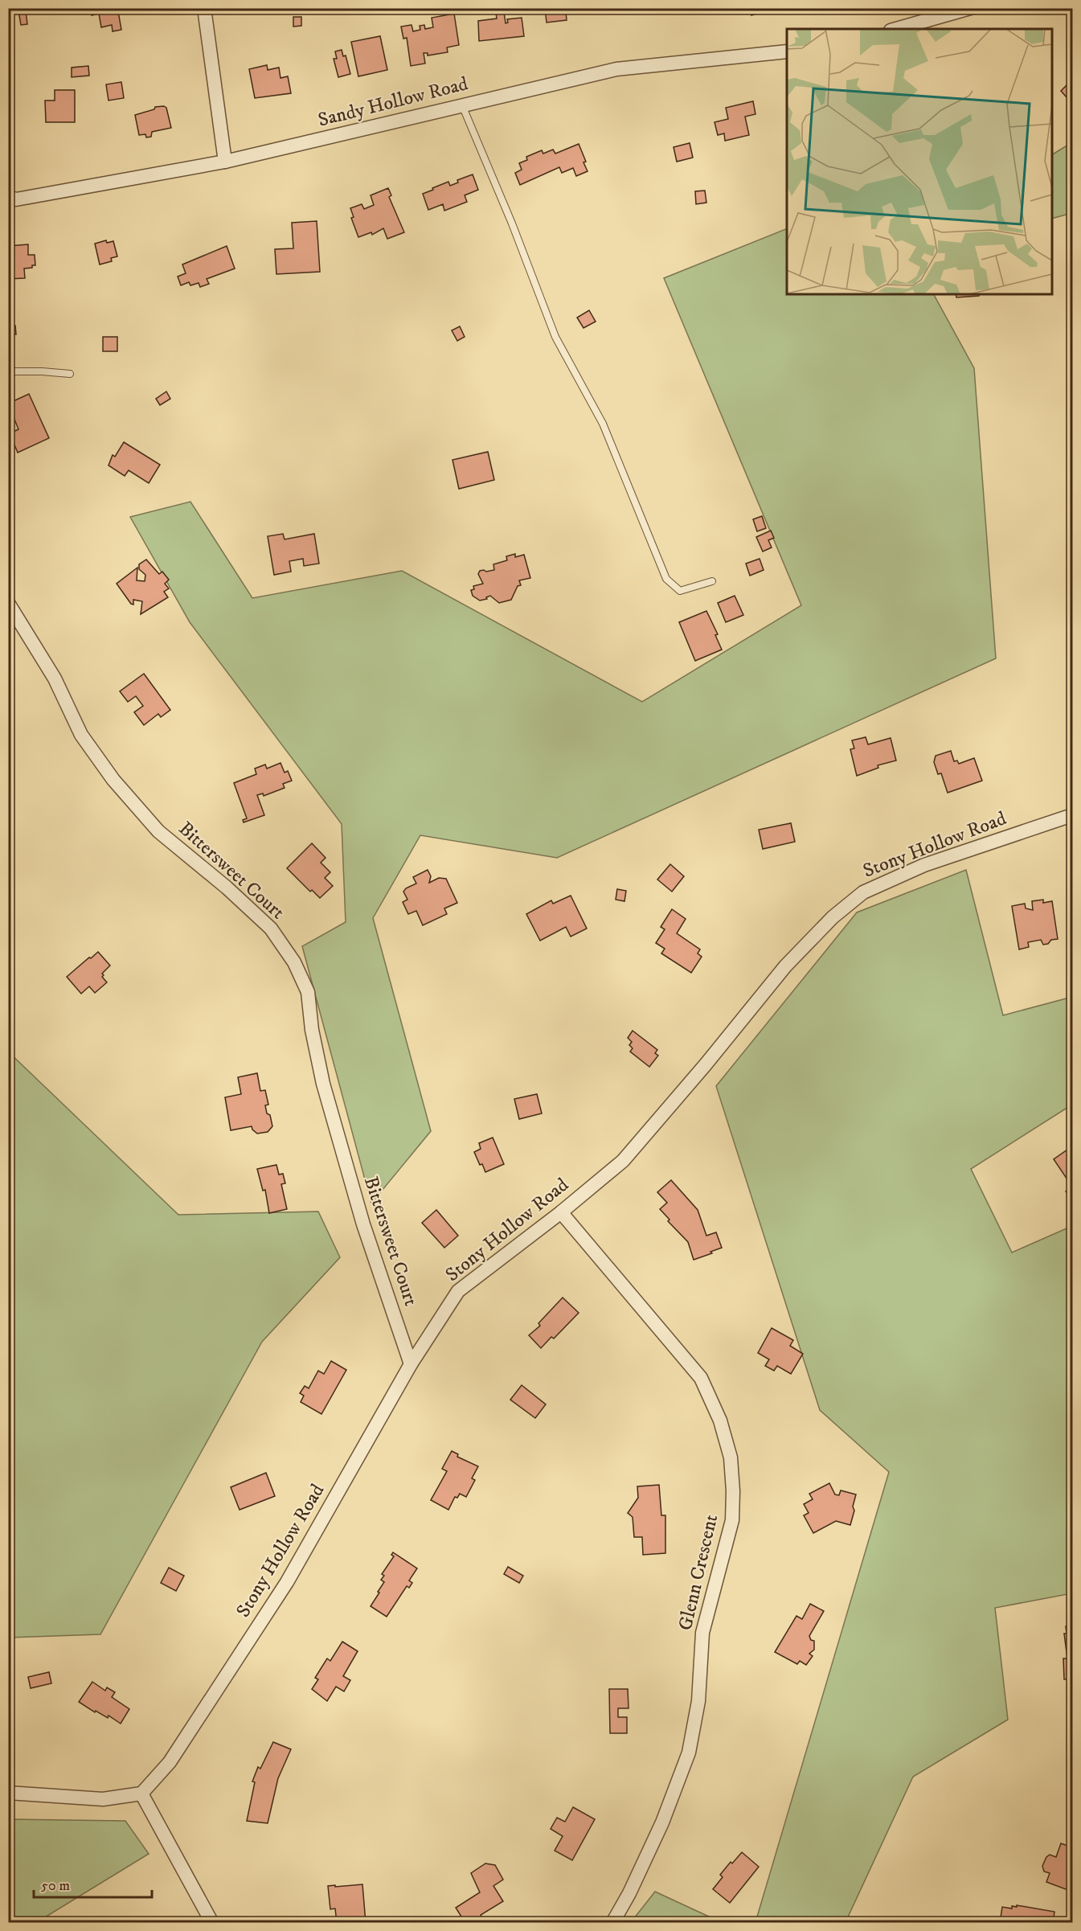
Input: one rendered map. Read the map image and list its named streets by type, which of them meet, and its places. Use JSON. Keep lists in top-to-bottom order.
{
  "streets": {
    "street": [
      "Sandy Hollow Road",
      "Stony Hollow Road",
      "Bittersweet Court",
      "Glenn Crescent"
    ]
  },
  "crossings": [
    ["Stony Hollow Road", "Bittersweet Court"],
    ["Stony Hollow Road", "Glenn Crescent"]
  ],
  "scale_bar": "50 m"
}
